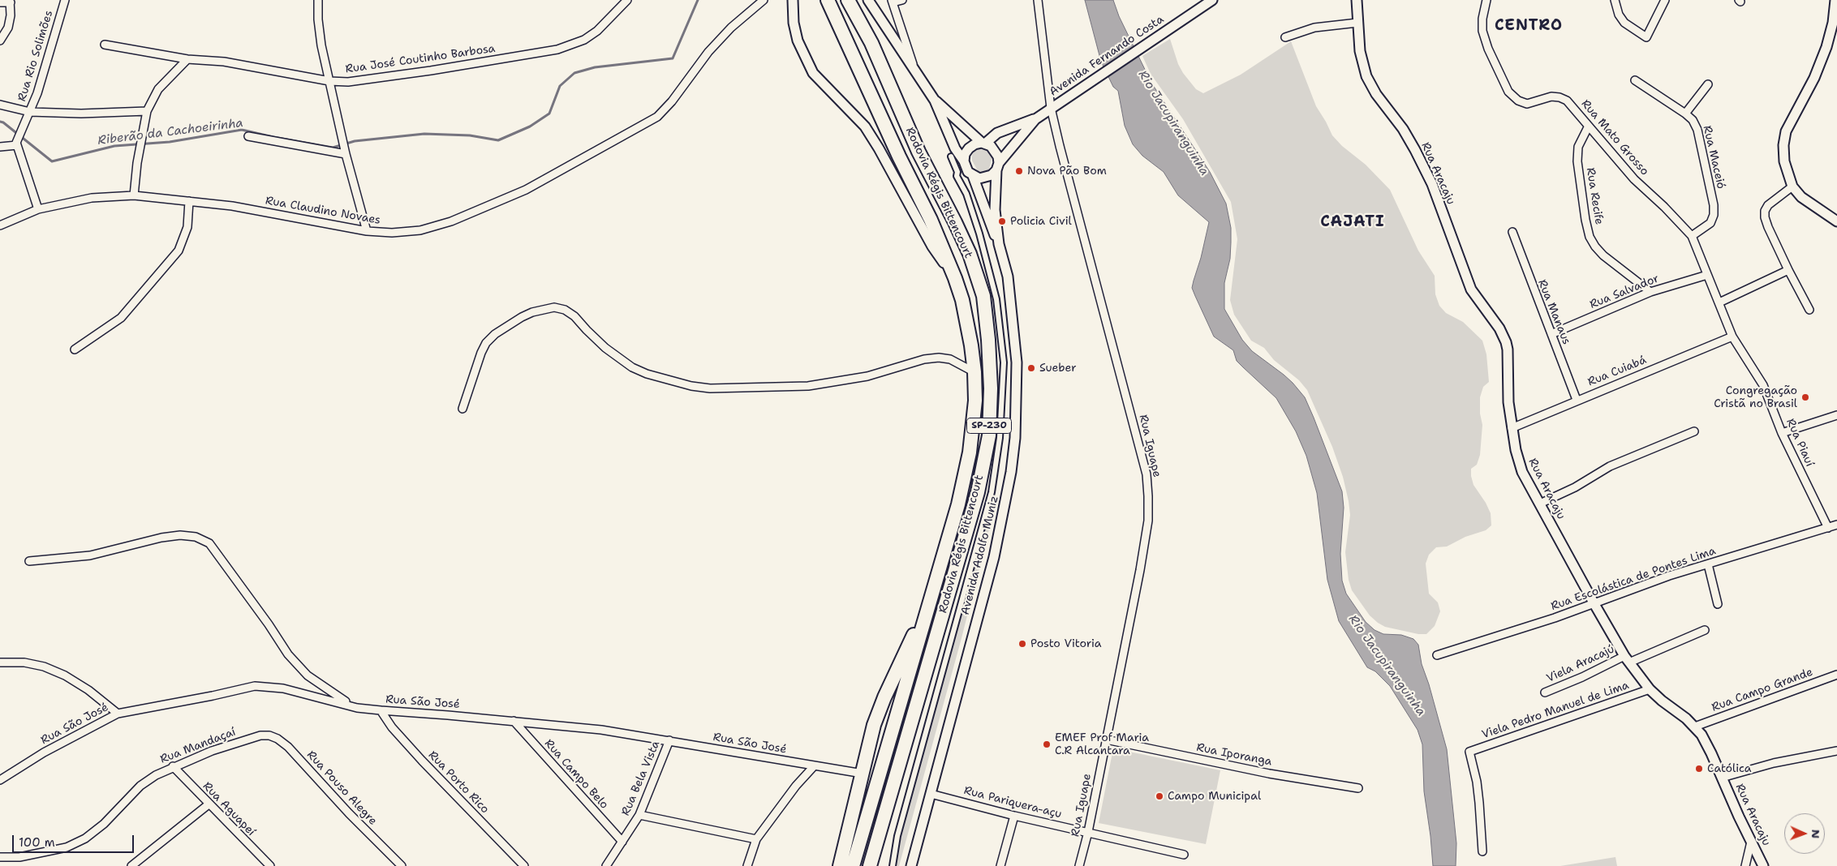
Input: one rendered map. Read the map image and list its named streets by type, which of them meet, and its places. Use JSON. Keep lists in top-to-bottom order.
{
  "streets": {
    "highway": ["Rodovia Régis Bittencourt", "SP-230"],
    "street": [
      "Rua Rio Solimões",
      "Avenida Fernando Costa",
      "Rua José Coutinho Barbosa",
      "Rua Mato Grosso",
      "Rua Maceió",
      "Rua Aracaju",
      "Rua Recife",
      "Rua Claudino Novaes",
      "Rua Salvador",
      "Rua Manaus",
      "Rua Cuiabá",
      "Rua Piauí",
      "Rua Iguape",
      "Avenida Adolfo Muniz",
      "Rua Escolástica de Pontes Lima",
      "Viela Aracajú",
      "Rua Campo Grande",
      "Rua São José",
      "Viela Pedro Manuel de Lima",
      "Rua Mandaçaí",
      "Rua Iporanga",
      "Rua Campo Belo",
      "Rua Bela Vista",
      "Rua Porto Rico",
      "Rua Pouso Alegre",
      "Rua Pariquera-açu",
      "Rua Aguapeí"
    ]
  },
  "crossings": [
    ["Avenida Fernando Costa", "Rua Iguape"],
    ["Rua Mato Grosso", "Rua Maceió"],
    ["Rua Mato Grosso", "Rua Recife"],
    ["Rua Mato Grosso", "Rua Salvador"],
    ["Rua Mato Grosso", "Rua Piauí"],
    ["Rua Aracaju", "Rua Cuiabá"],
    ["Rua Aracaju", "Rua Escolástica de Pontes Lima"],
    ["Rua Aracaju", "Viela Aracajú"],
    ["Rua Aracaju", "Rua Campo Grande"],
    ["Rua Aracaju", "Viela Pedro Manuel de Lima"],
    ["Rua Recife", "Rua Salvador"],
    ["Rua Salvador", "Rua Manaus"],
    ["Rua Manaus", "Rua Cuiabá"],
    ["Rua Cuiabá", "Rua Piauí"],
    ["Rua Piauí", "Rua Escolástica de Pontes Lima"],
    ["Rua Iguape", "Rua Iporanga"],
    ["Rua Iguape", "Rua Pariquera-açu"],
    ["Avenida Adolfo Muniz", "Rua Pariquera-açu"],
    ["Rua São José", "Rua Campo Belo"],
    ["Rua São José", "Rua Bela Vista"],
    ["Rua São José", "Rua Porto Rico"],
    ["Rua Mandaçaí", "Rua Pouso Alegre"],
    ["Rua Mandaçaí", "Rua Aguapeí"],
    ["Rua Campo Belo", "Rua Bela Vista"]
  ],
  "districts": ["CENTRO", "CAJATI"],
  "water": ["Rio Jacupiranguinha", "Riberão da Cachoeirinha"],
  "places": [
    "Nova Pão Bom",
    "Policia Civil",
    "Sueber",
    "Congregação Cristã no Brasil",
    "Posto Vitoria",
    "EMEF Prof Maria C.R Alcantara",
    "Católica",
    "Campo Municipal"
  ],
  "scale_bar": "100 m",
  "north": "right"
}
